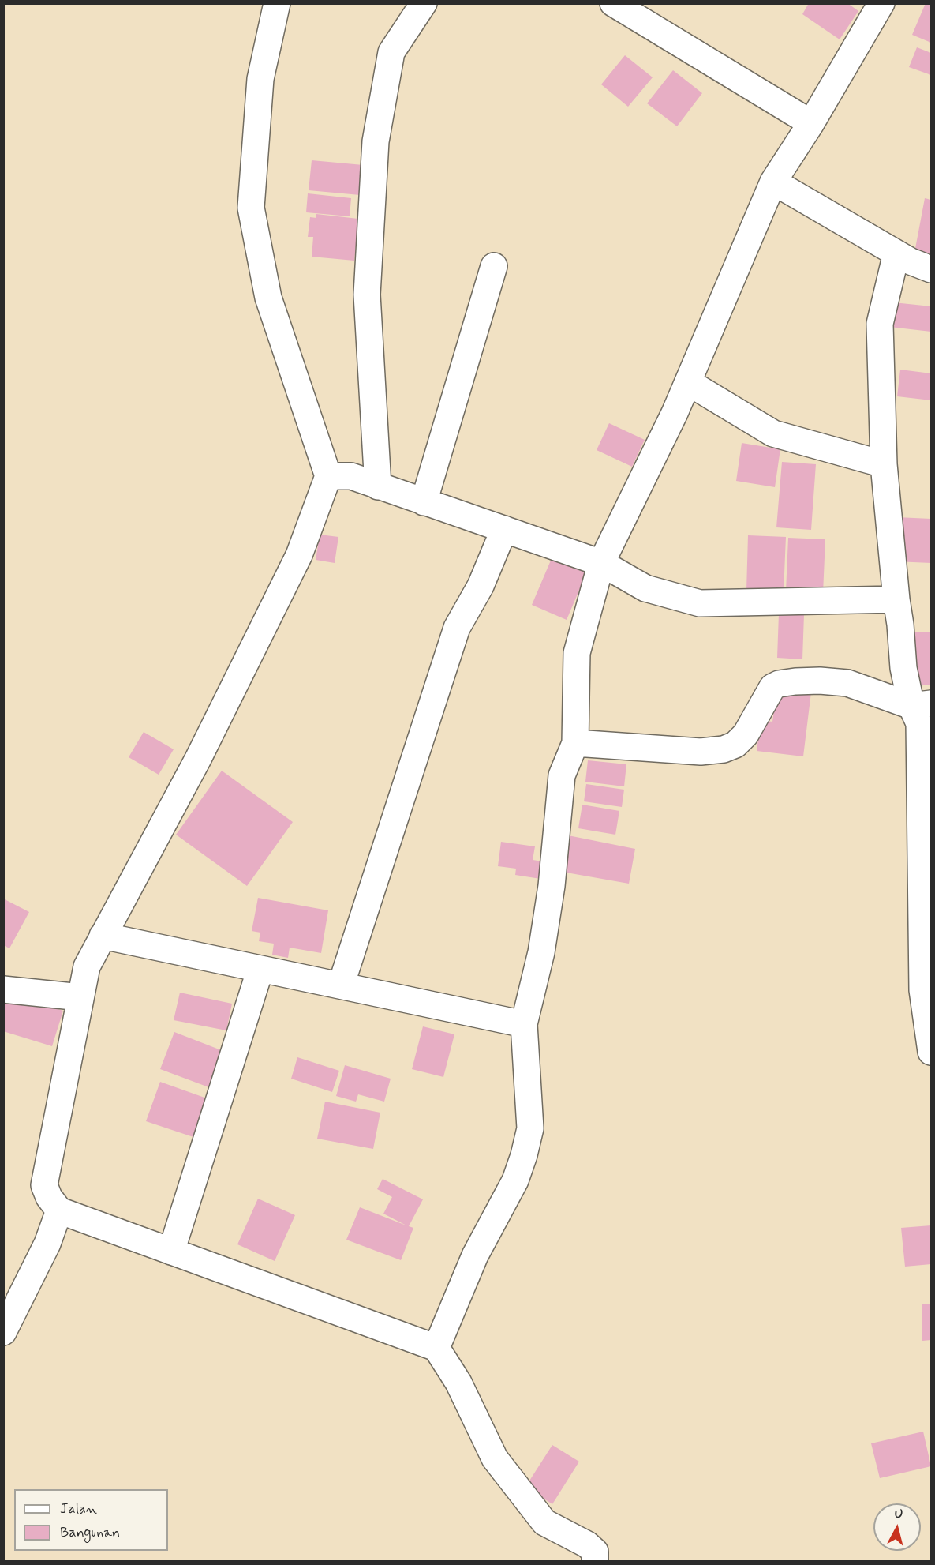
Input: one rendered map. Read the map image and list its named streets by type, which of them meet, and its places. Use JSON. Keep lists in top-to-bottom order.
{
  "legend": ["Jalan", "Bangunan"],
  "north": "top"
}
